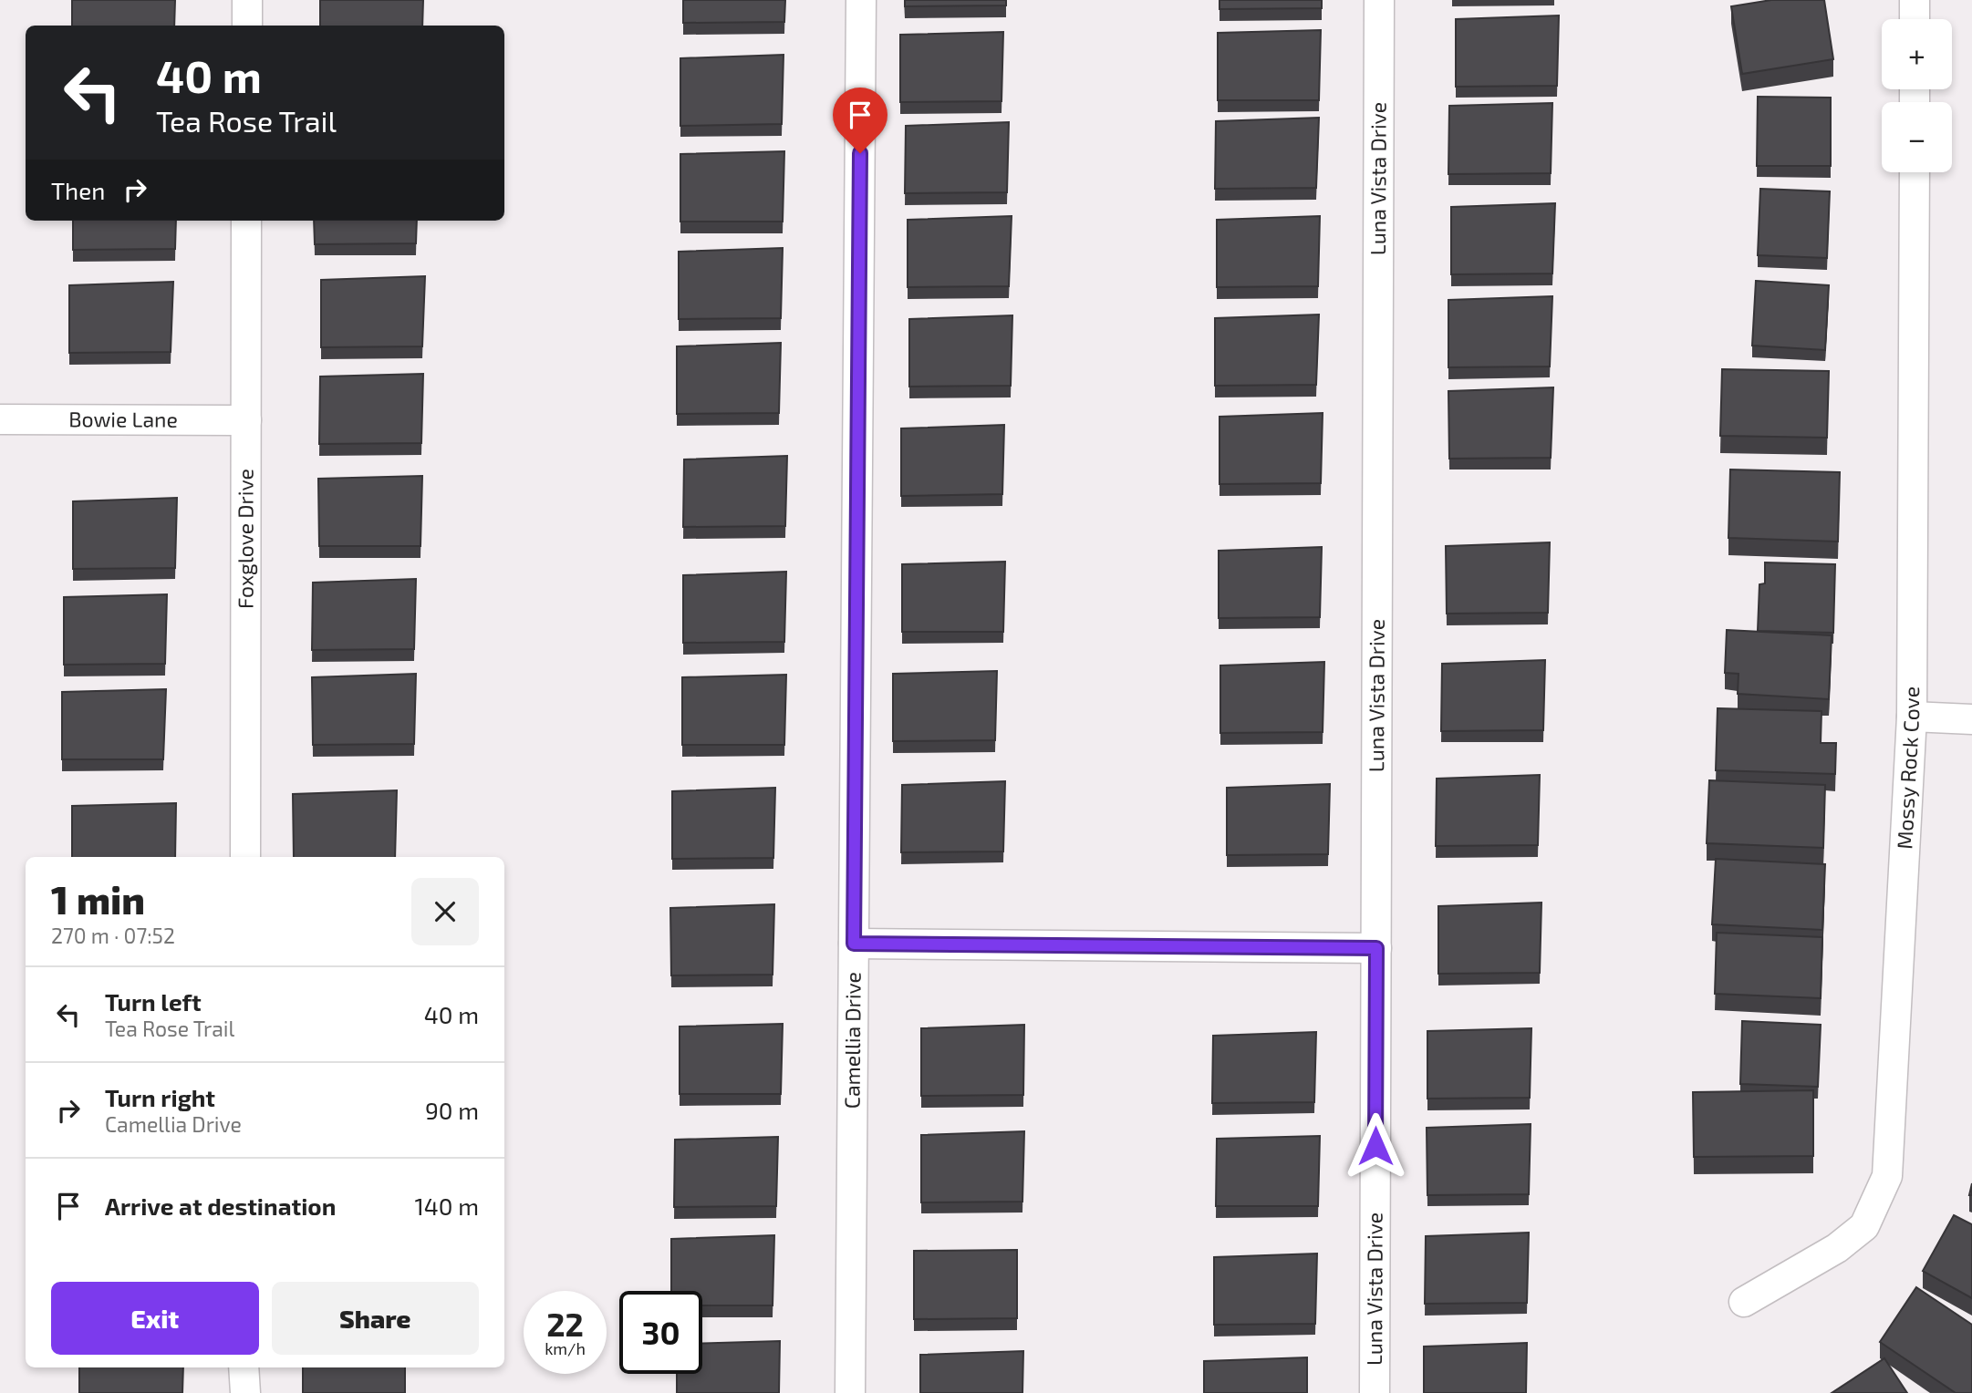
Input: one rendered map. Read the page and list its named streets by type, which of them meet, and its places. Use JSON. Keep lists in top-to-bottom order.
{
  "streets": {
    "street": [
      "Luna Vista Drive",
      "Bowie Lane",
      "Foxglove Drive",
      "Mossy Rock Cove",
      "Camellia Drive"
    ]
  },
  "crossings": [
    ["Bowie Lane", "Foxglove Drive"]
  ],
  "page": {
    "map_buttons": ["+", "−"],
    "turn": ["40 m", "Tea Rose Trail"],
    "then": "Then",
    "heading": ["1 min", "270 m · 07:52"],
    "list": [
      {
        "name": "Turn left",
        "note": "Tea Rose Trail",
        "value": "40 m"
      },
      {
        "name": "Turn right",
        "note": "Camellia Drive",
        "value": "90 m"
      },
      {
        "name": "Arrive at destination",
        "value": "140 m"
      }
    ],
    "buttons": ["Exit", "Share"],
    "speed": "22 km/h",
    "limit": "30"
  }
}
